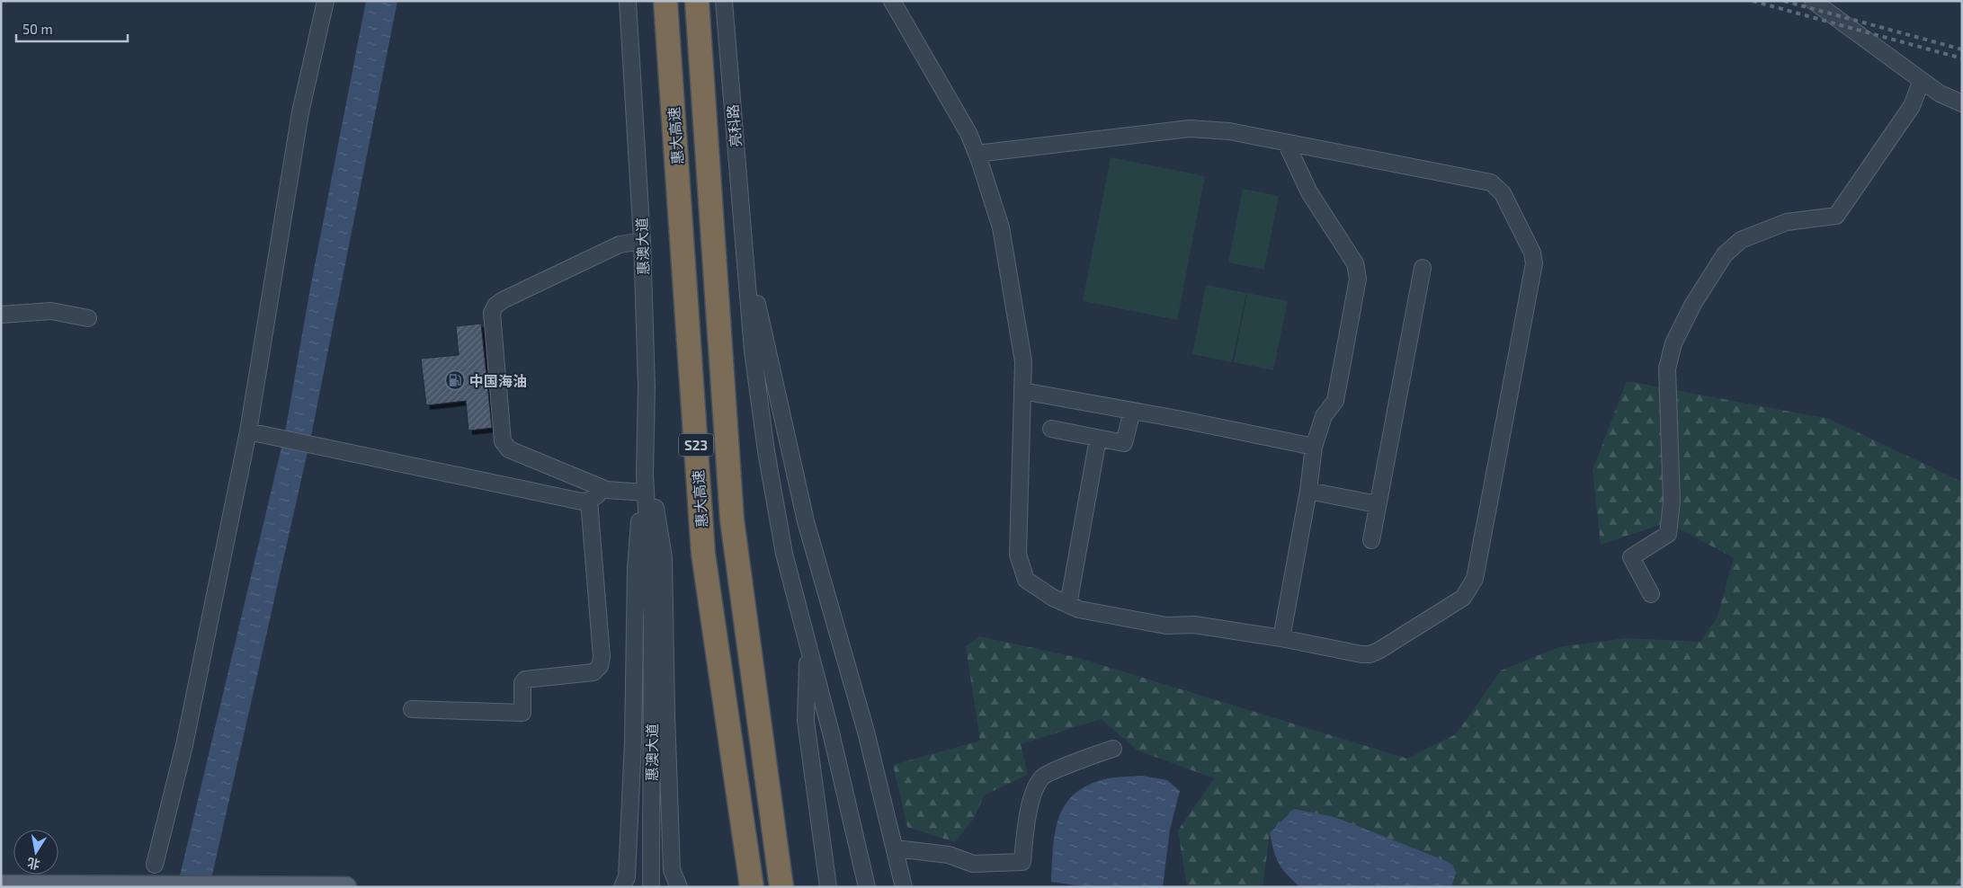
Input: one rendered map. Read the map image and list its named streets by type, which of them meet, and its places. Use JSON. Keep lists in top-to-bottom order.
{
  "streets": {
    "highway": ["惠大高速", "S23"],
    "street": ["亮科路", "惠澳大道"]
  },
  "places": {
    "fuel station": ["中国海油"]
  },
  "scale_bar": "50 m",
  "north": "bottom"
}
